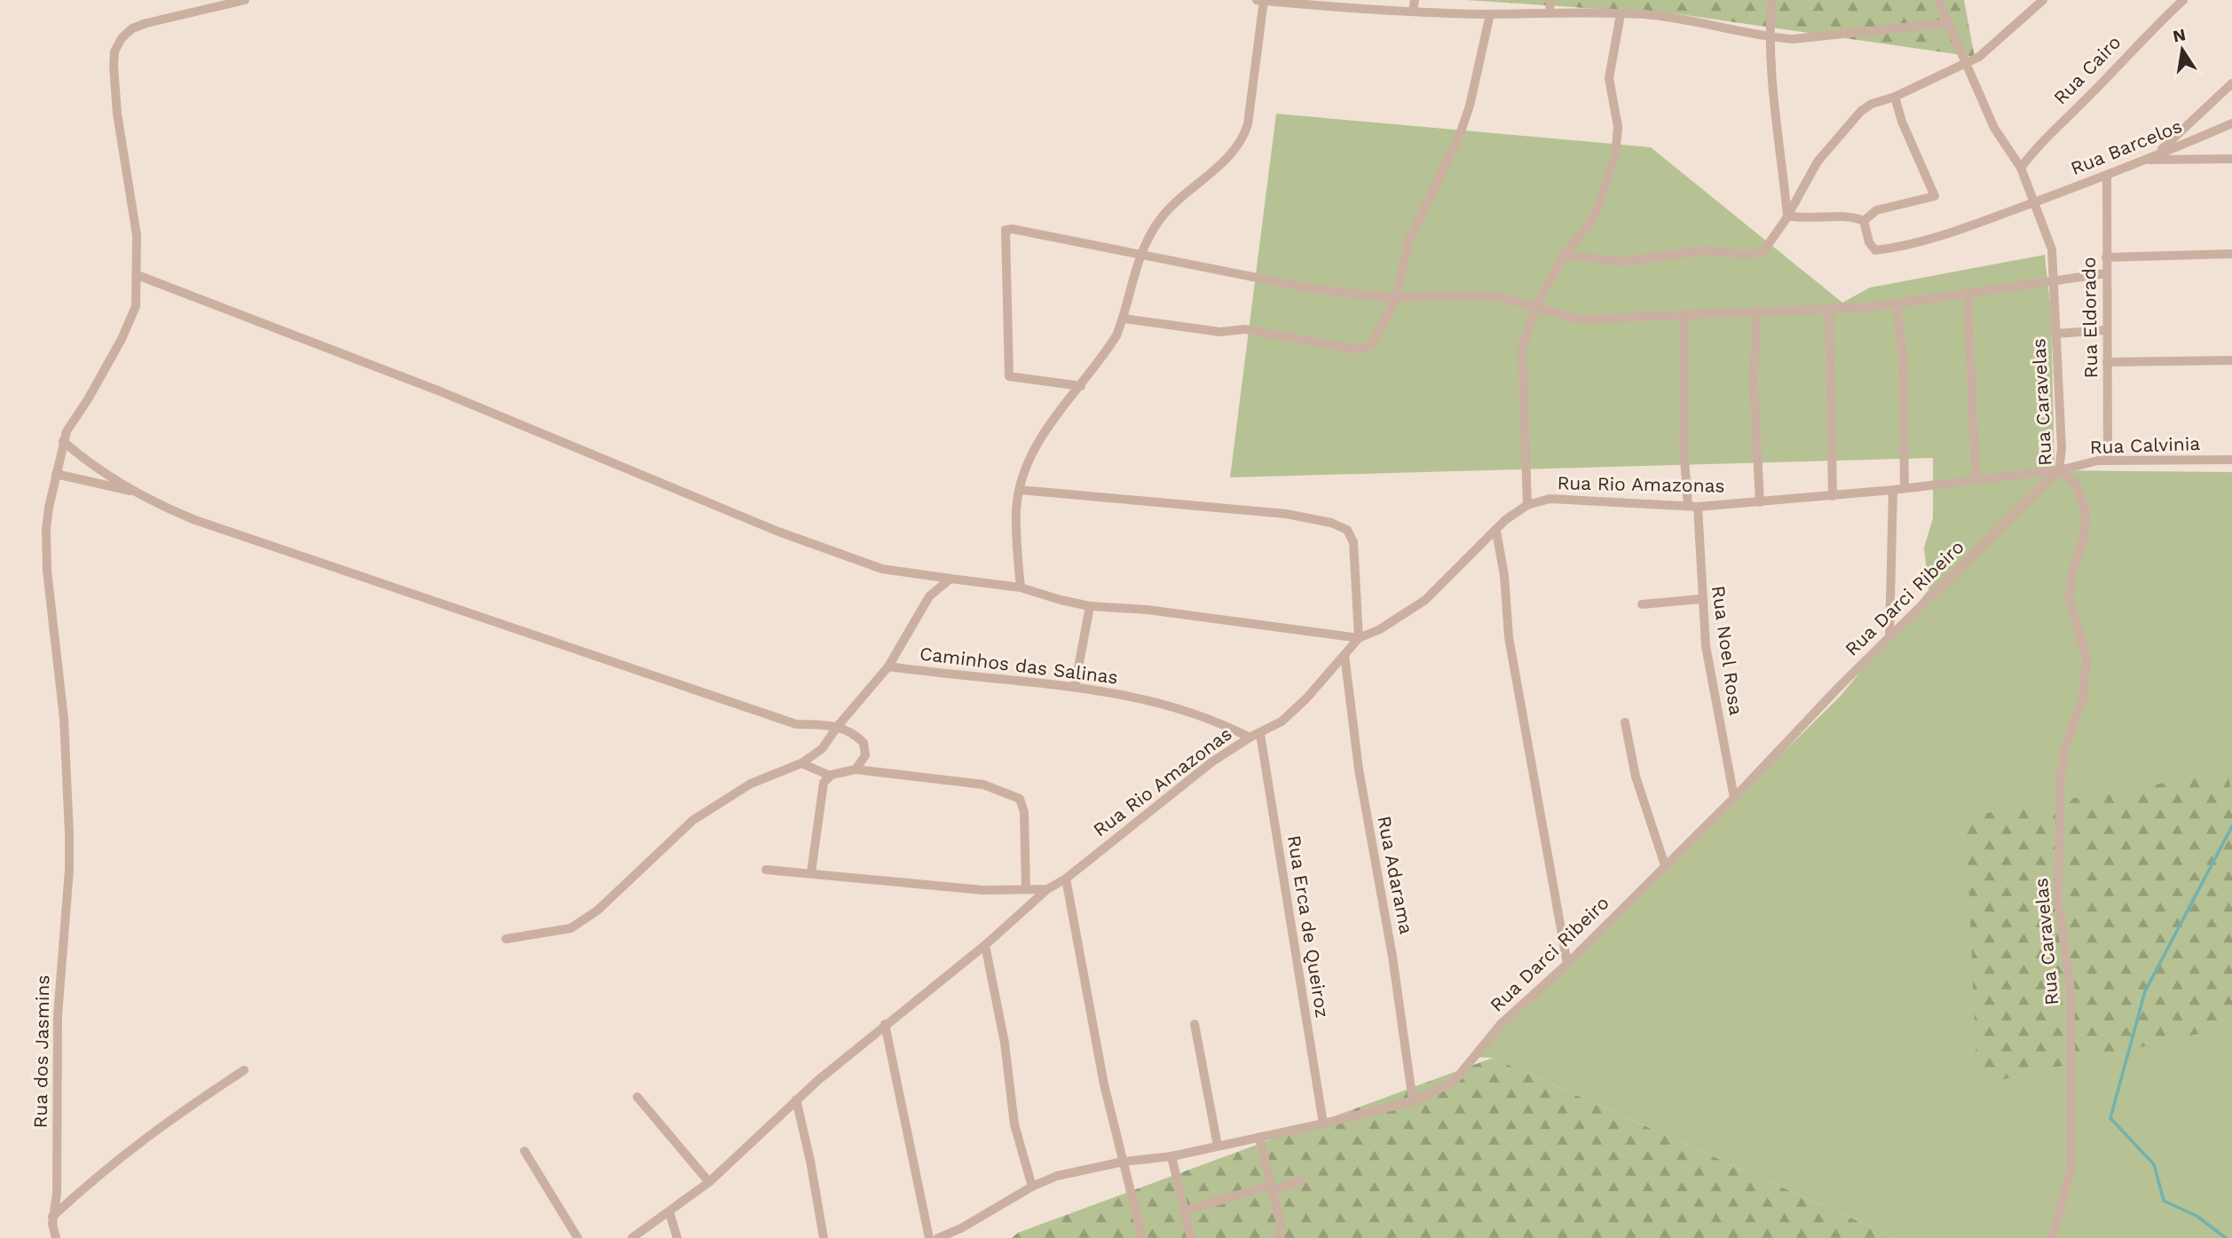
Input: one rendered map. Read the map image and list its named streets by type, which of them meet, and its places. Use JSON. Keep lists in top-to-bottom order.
{
  "streets": {
    "street": [
      "Rua Cairo",
      "Rua Barcelos",
      "Rua Eldorado",
      "Rua Caravelas",
      "Rua Calvinia",
      "Rua Rio Amazonas",
      "Rua Darci Ribeiro",
      "Rua Noel Rosa",
      "Caminhos das Salinas",
      "Rua Adarama",
      "Rua Erca de Queiroz",
      "Rua dos Jasmins"
    ]
  },
  "crossings": [
    ["Rua Cairo", "Rua Caravelas"],
    ["Rua Barcelos", "Rua Eldorado"],
    ["Rua Barcelos", "Rua Caravelas"],
    ["Rua Eldorado", "Rua Calvinia"],
    ["Rua Caravelas", "Rua Calvinia"],
    ["Rua Caravelas", "Rua Rio Amazonas"],
    ["Rua Caravelas", "Rua Darci Ribeiro"],
    ["Rua Calvinia", "Rua Rio Amazonas"],
    ["Rua Calvinia", "Rua Darci Ribeiro"],
    ["Rua Rio Amazonas", "Rua Darci Ribeiro"],
    ["Rua Rio Amazonas", "Rua Noel Rosa"],
    ["Rua Rio Amazonas", "Caminhos das Salinas"],
    ["Rua Rio Amazonas", "Rua Adarama"],
    ["Rua Rio Amazonas", "Rua Erca de Queiroz"],
    ["Rua Darci Ribeiro", "Rua Noel Rosa"],
    ["Rua Darci Ribeiro", "Rua Adarama"],
    ["Rua Darci Ribeiro", "Rua Erca de Queiroz"]
  ],
  "north": "top"
}
